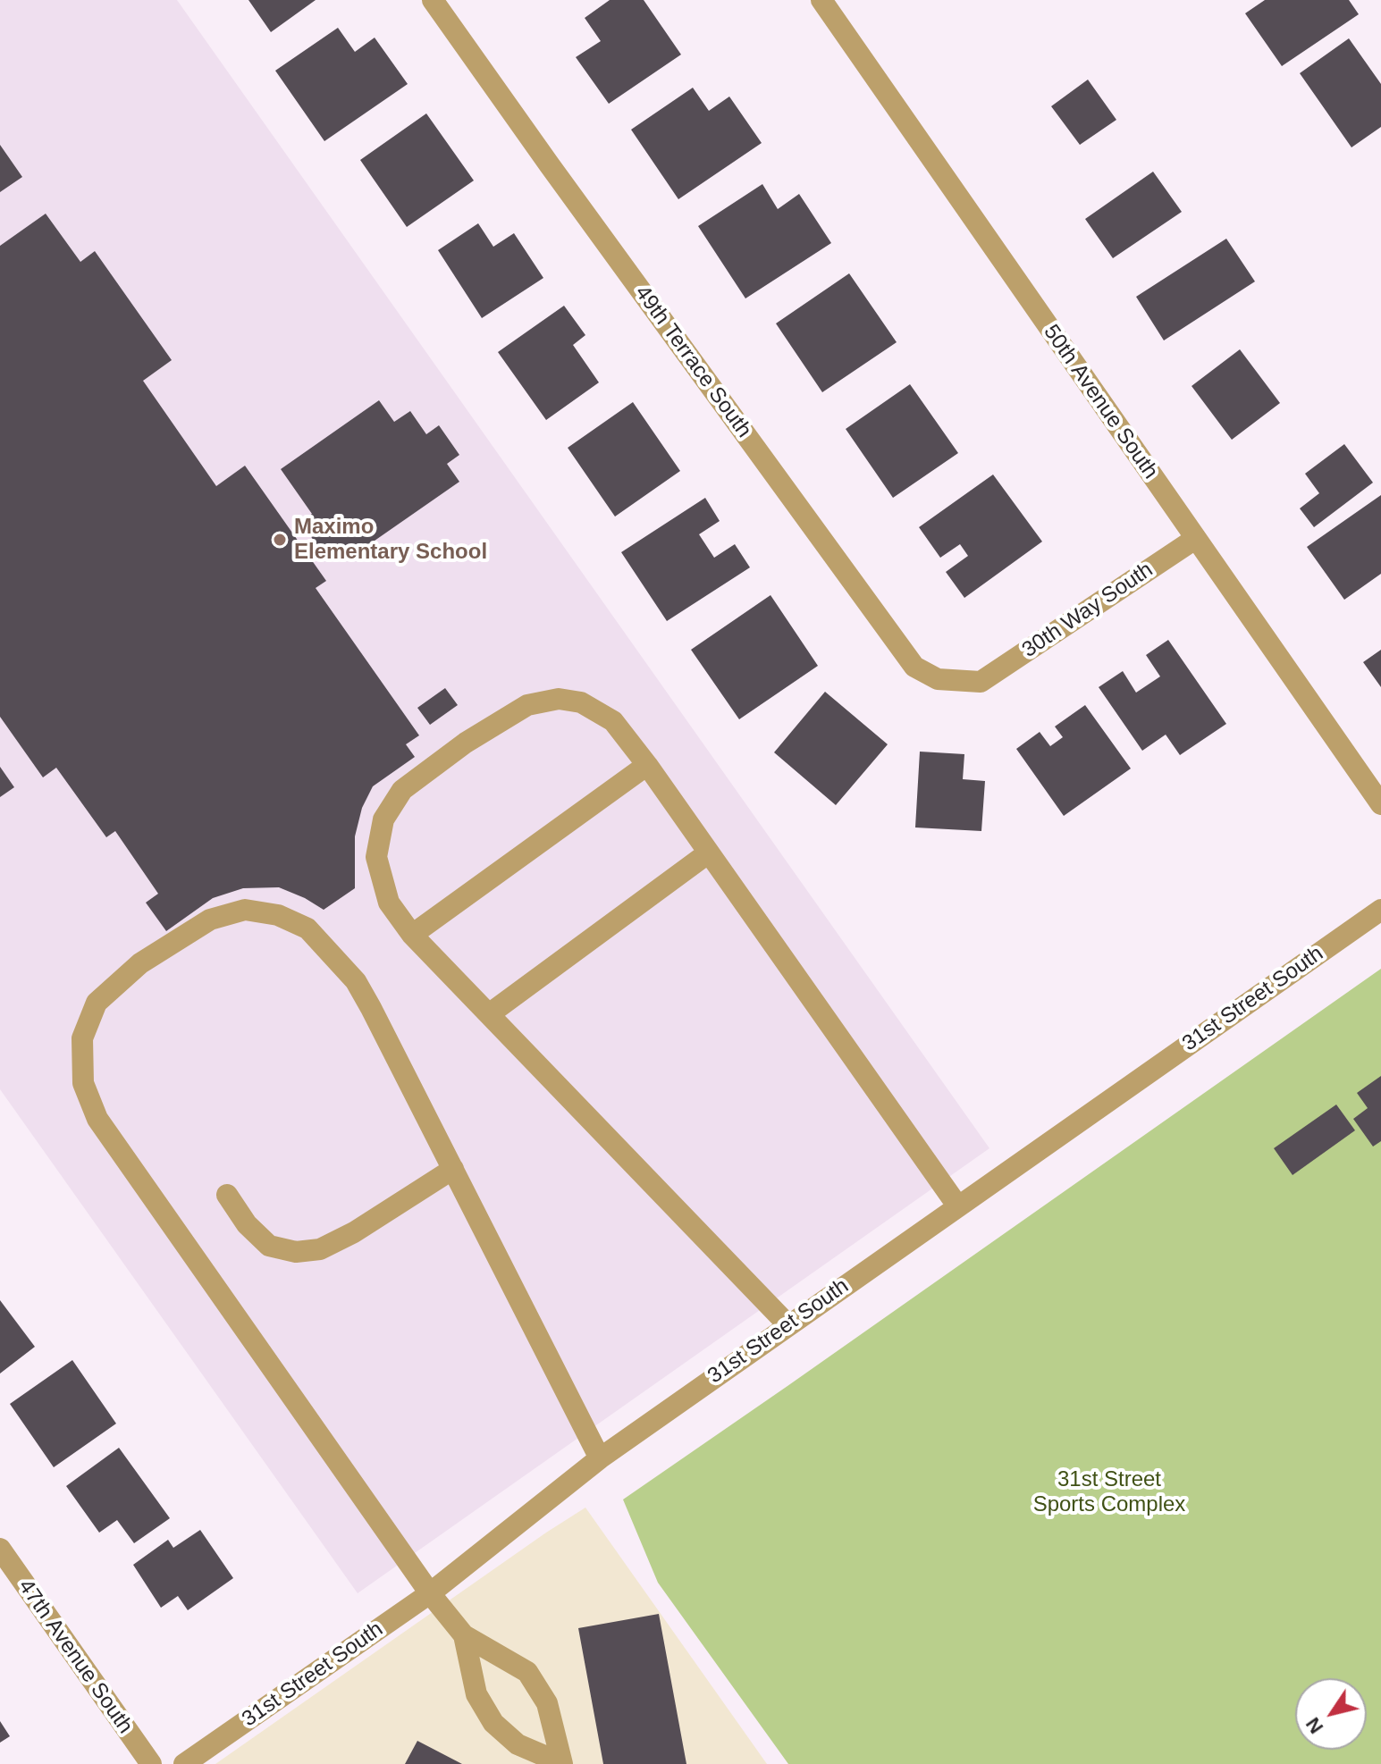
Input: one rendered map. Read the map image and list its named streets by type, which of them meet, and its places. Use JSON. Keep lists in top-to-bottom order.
{
  "streets": {
    "street": [
      "49th Terrace South",
      "50th Avenue South",
      "30th Way South",
      "31st Street South",
      "47th Avenue South"
    ]
  },
  "crossings": [
    ["49th Terrace South", "30th Way South"],
    ["50th Avenue South", "30th Way South"]
  ],
  "parks": ["31st Street Sports Complex"],
  "places": ["Maximo Elementary School"],
  "north": "bottom left"
}
